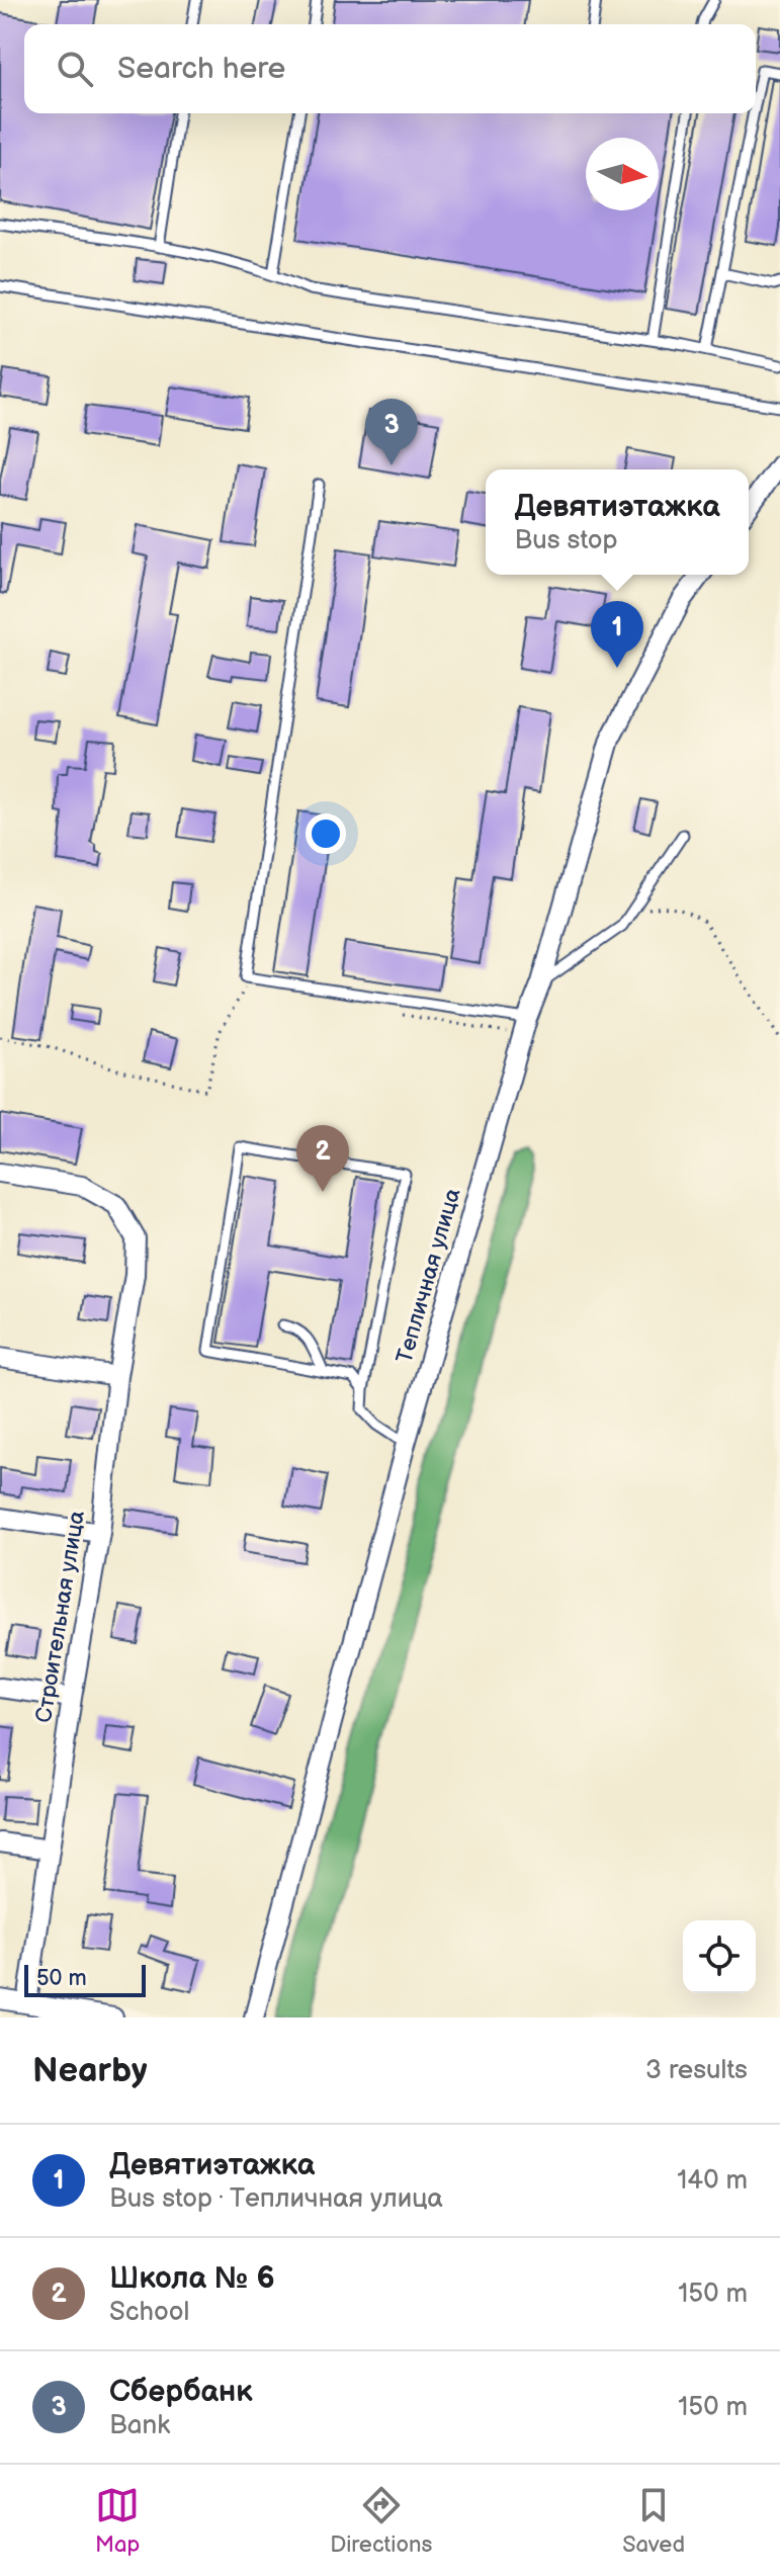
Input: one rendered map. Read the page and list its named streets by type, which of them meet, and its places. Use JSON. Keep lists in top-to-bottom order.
{
  "streets": {
    "street": ["Тепличная улица", "Строительная улица"]
  },
  "scale_bar": "50 m",
  "north": "right",
  "page": {
    "search": "Search here",
    "pins": ["3", "1", "2"],
    "popup": ["Девятиэтажка", "Bus stop"],
    "scale": "50 m",
    "heading": ["Nearby", "3 results"],
    "list": [
      {
        "mark": "1",
        "name": "Девятиэтажка",
        "note": "Bus stop · Тепличная улица",
        "value": "140 m"
      },
      {
        "mark": "2",
        "name": "Школа № 6",
        "note": "School",
        "value": "150 m"
      },
      {
        "mark": "3",
        "name": "Сбербанк",
        "note": "Bank",
        "value": "150 m"
      }
    ],
    "nav": ["Map", "Directions", "Saved"]
  }
}
